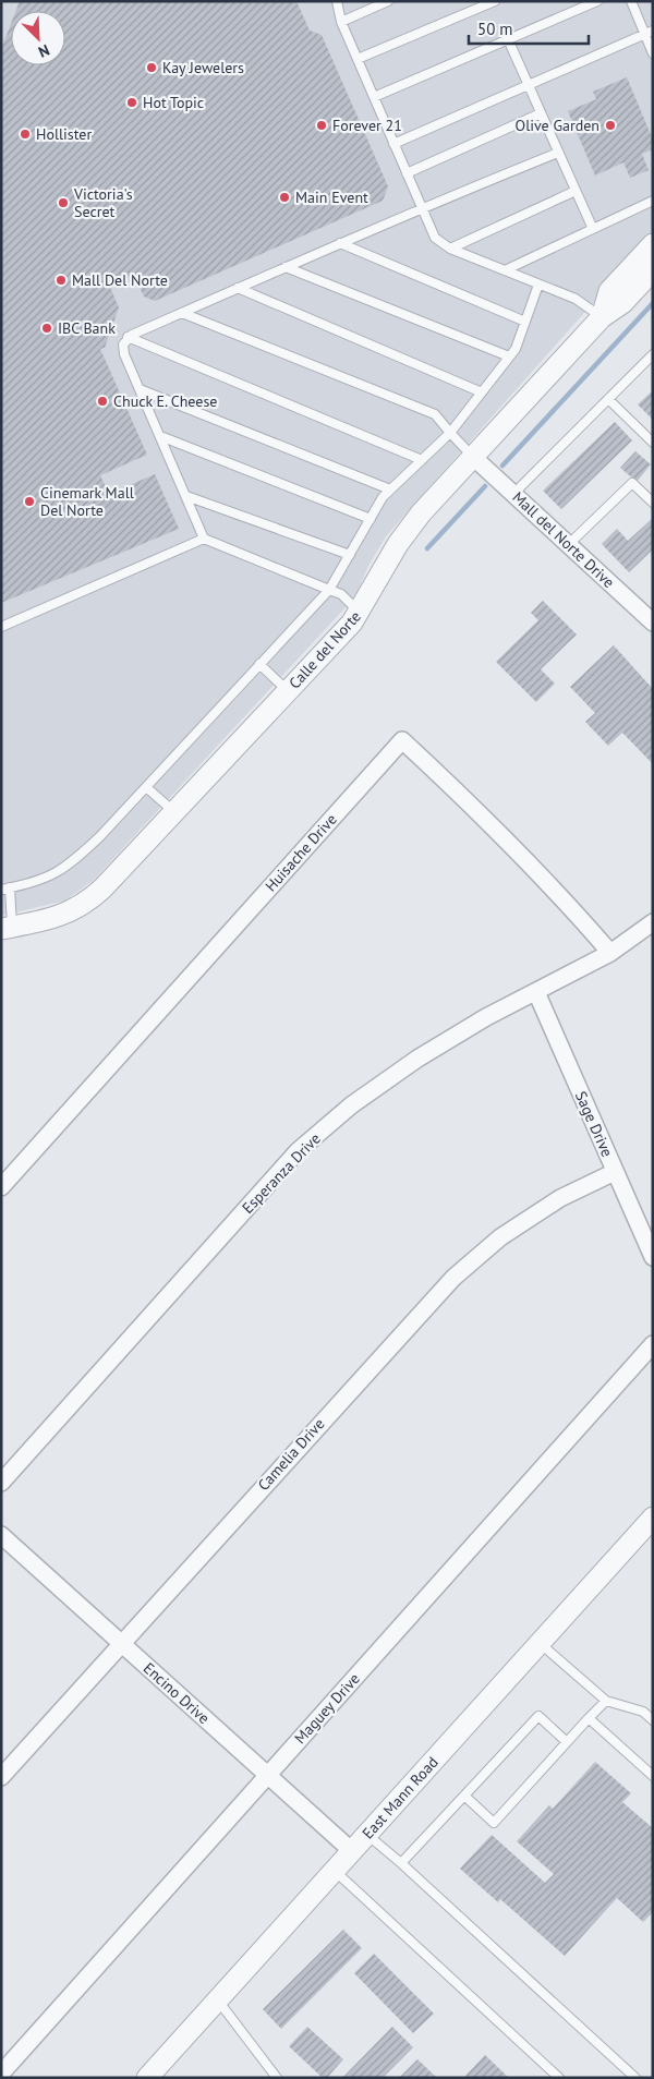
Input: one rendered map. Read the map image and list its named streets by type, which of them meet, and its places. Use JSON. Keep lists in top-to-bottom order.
{
  "streets": {
    "street": [
      "Mall del Norte Drive",
      "Calle del Norte",
      "Huisache Drive",
      "Sage Drive",
      "Esperanza Drive",
      "Camelia Drive",
      "Encino Drive",
      "Maguey Drive",
      "East Mann Road"
    ]
  },
  "crossings": [
    ["Mall del Norte Drive", "Calle del Norte"],
    ["Huisache Drive", "Esperanza Drive"],
    ["Sage Drive", "Esperanza Drive"],
    ["Sage Drive", "Camelia Drive"],
    ["Camelia Drive", "Encino Drive"],
    ["Encino Drive", "Maguey Drive"],
    ["Encino Drive", "East Mann Road"]
  ],
  "places": [
    "Kay Jewelers",
    "Hot Topic",
    "Forever 21",
    "Olive Garden",
    "Hollister",
    "Main Event",
    "Victoria's Secret",
    "Mall Del Norte",
    "IBC Bank",
    "Chuck E. Cheese",
    "Cinemark Mall Del Norte"
  ],
  "scale_bar": "50 m",
  "north": "bottom right"
}
